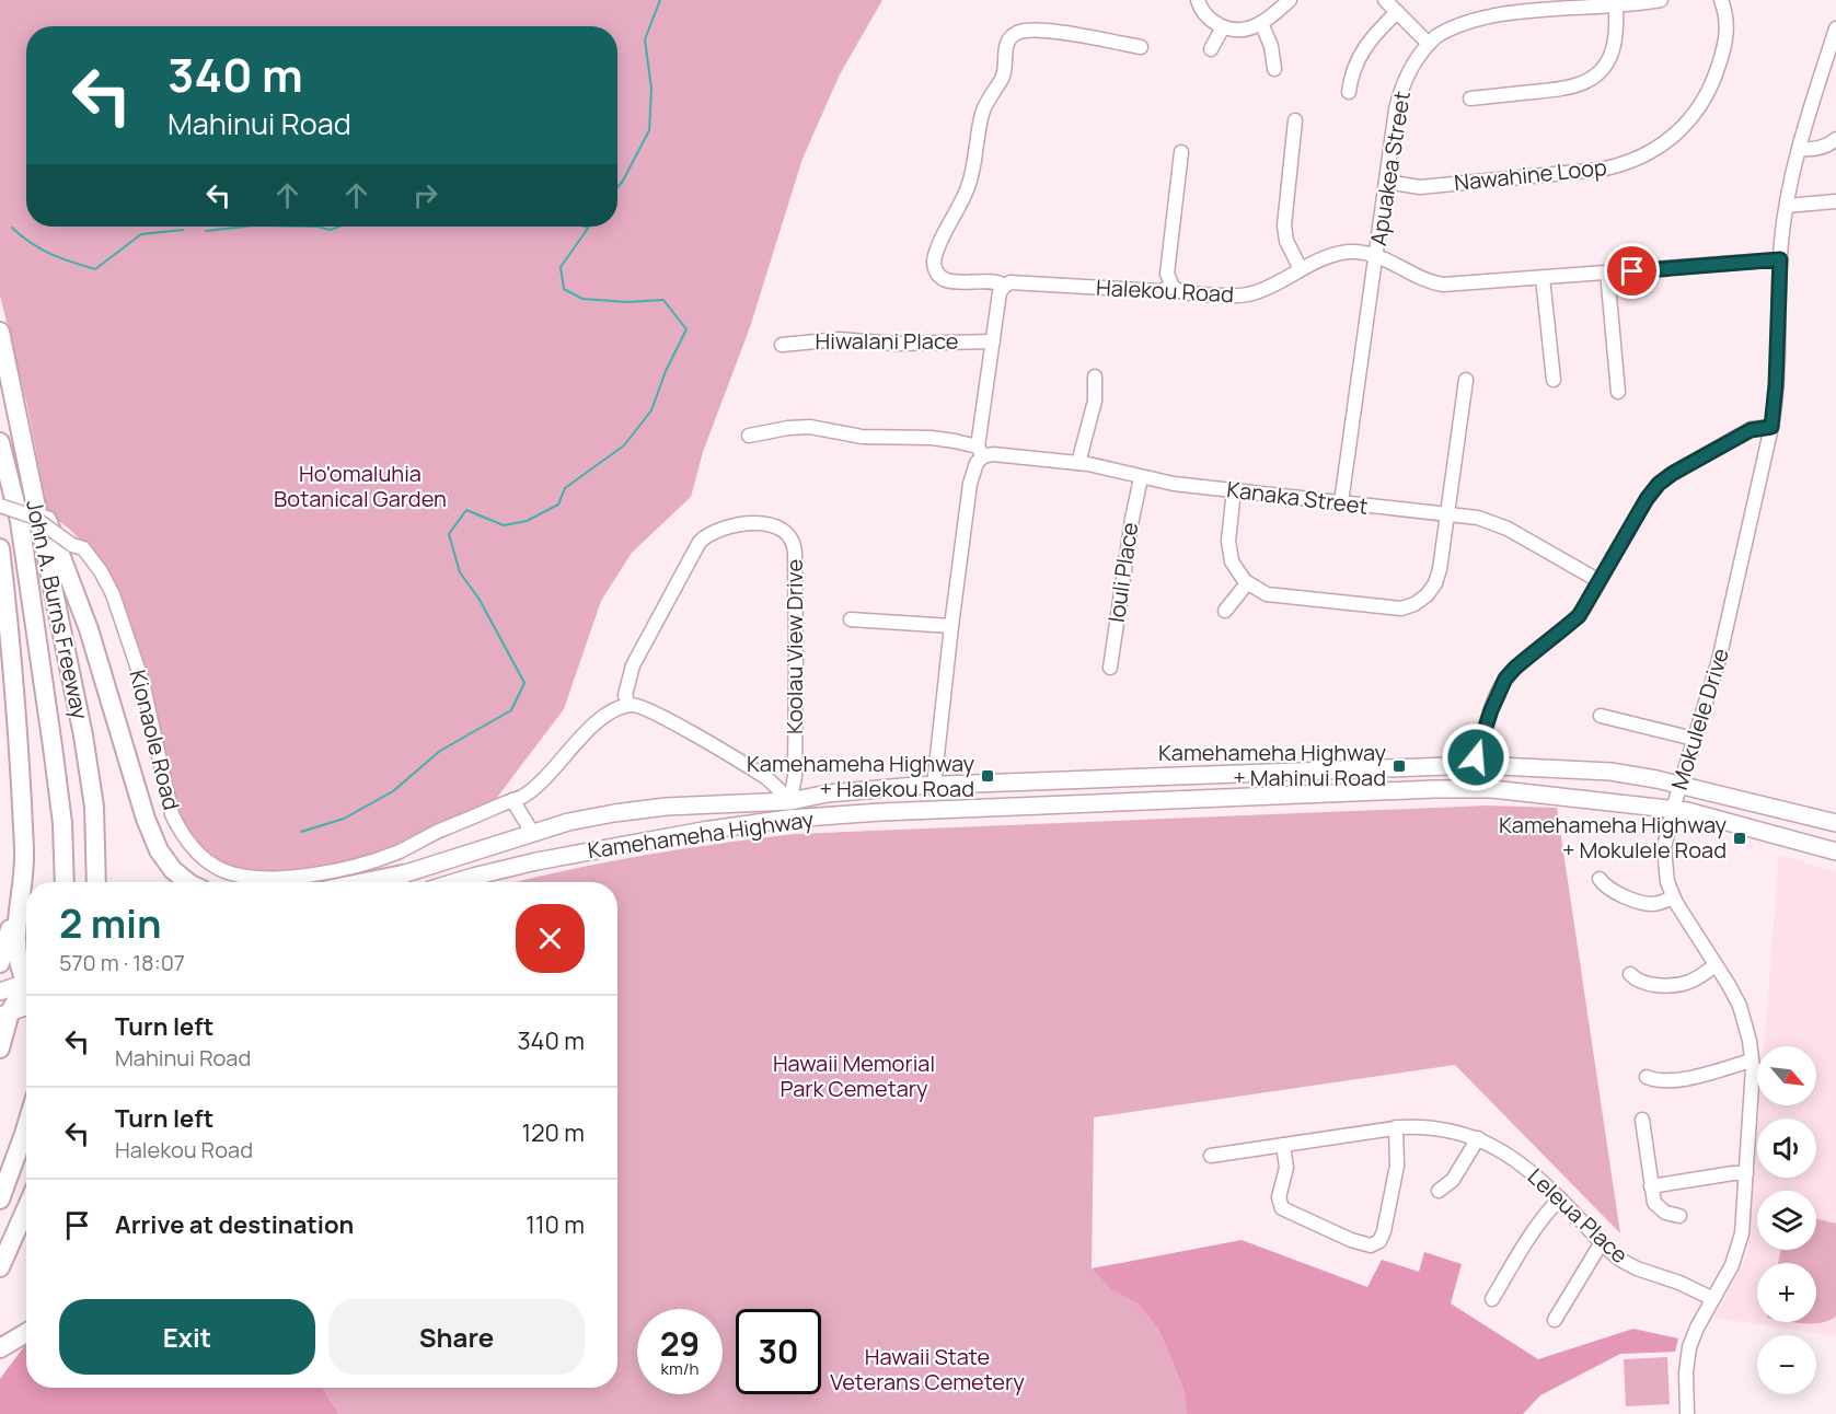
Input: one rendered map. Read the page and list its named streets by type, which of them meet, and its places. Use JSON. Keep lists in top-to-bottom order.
{
  "streets": {
    "highway": ["John A. Burns Freeway"],
    "main road": ["Kamehameha Highway"],
    "street": [
      "Apuakea Street",
      "Nawahine Loop",
      "Halekou Road",
      "Hiwalani Place",
      "Kanaka Street",
      "Iouli Place",
      "Koolau View Drive",
      "Mokulele Drive",
      "Kionaole Road",
      "Leleua Place"
    ]
  },
  "crossings": [
    ["Apuakea Street", "Nawahine Loop"],
    ["Apuakea Street", "Halekou Road"],
    ["Apuakea Street", "Kanaka Street"],
    ["Halekou Road", "Mokulele Drive"],
    ["Kanaka Street", "Iouli Place"],
    ["Koolau View Drive", "Kionaole Road"],
    ["Koolau View Drive", "Kamehameha Highway"],
    ["Mokulele Drive", "Kamehameha Highway"],
    ["Mokulele Drive", "Leleua Place"]
  ],
  "parks": ["Ho'omaluhia Botanical Garden", "Hawaii Memorial Park Cemetary", "Hawaii State Veterans Cemetery"],
  "places": {
    "transit": ["Kamehameha Highway + Mahinui Road", "Kamehameha Highway + Halekou Road", "Kamehameha Highway + Mokulele Road"]
  },
  "north": "bottom right",
  "page": {
    "turn": ["340 m", "Mahinui Road"],
    "heading": ["2 min", "570 m · 18:07"],
    "list": [
      {
        "name": "Turn left",
        "note": "Mahinui Road",
        "value": "340 m"
      },
      {
        "name": "Turn left",
        "note": "Halekou Road",
        "value": "120 m"
      },
      {
        "name": "Arrive at destination",
        "value": "110 m"
      }
    ],
    "map_buttons": ["+", "−"],
    "buttons": ["Exit", "Share"],
    "speed": "29 km/h",
    "limit": "30"
  }
}
